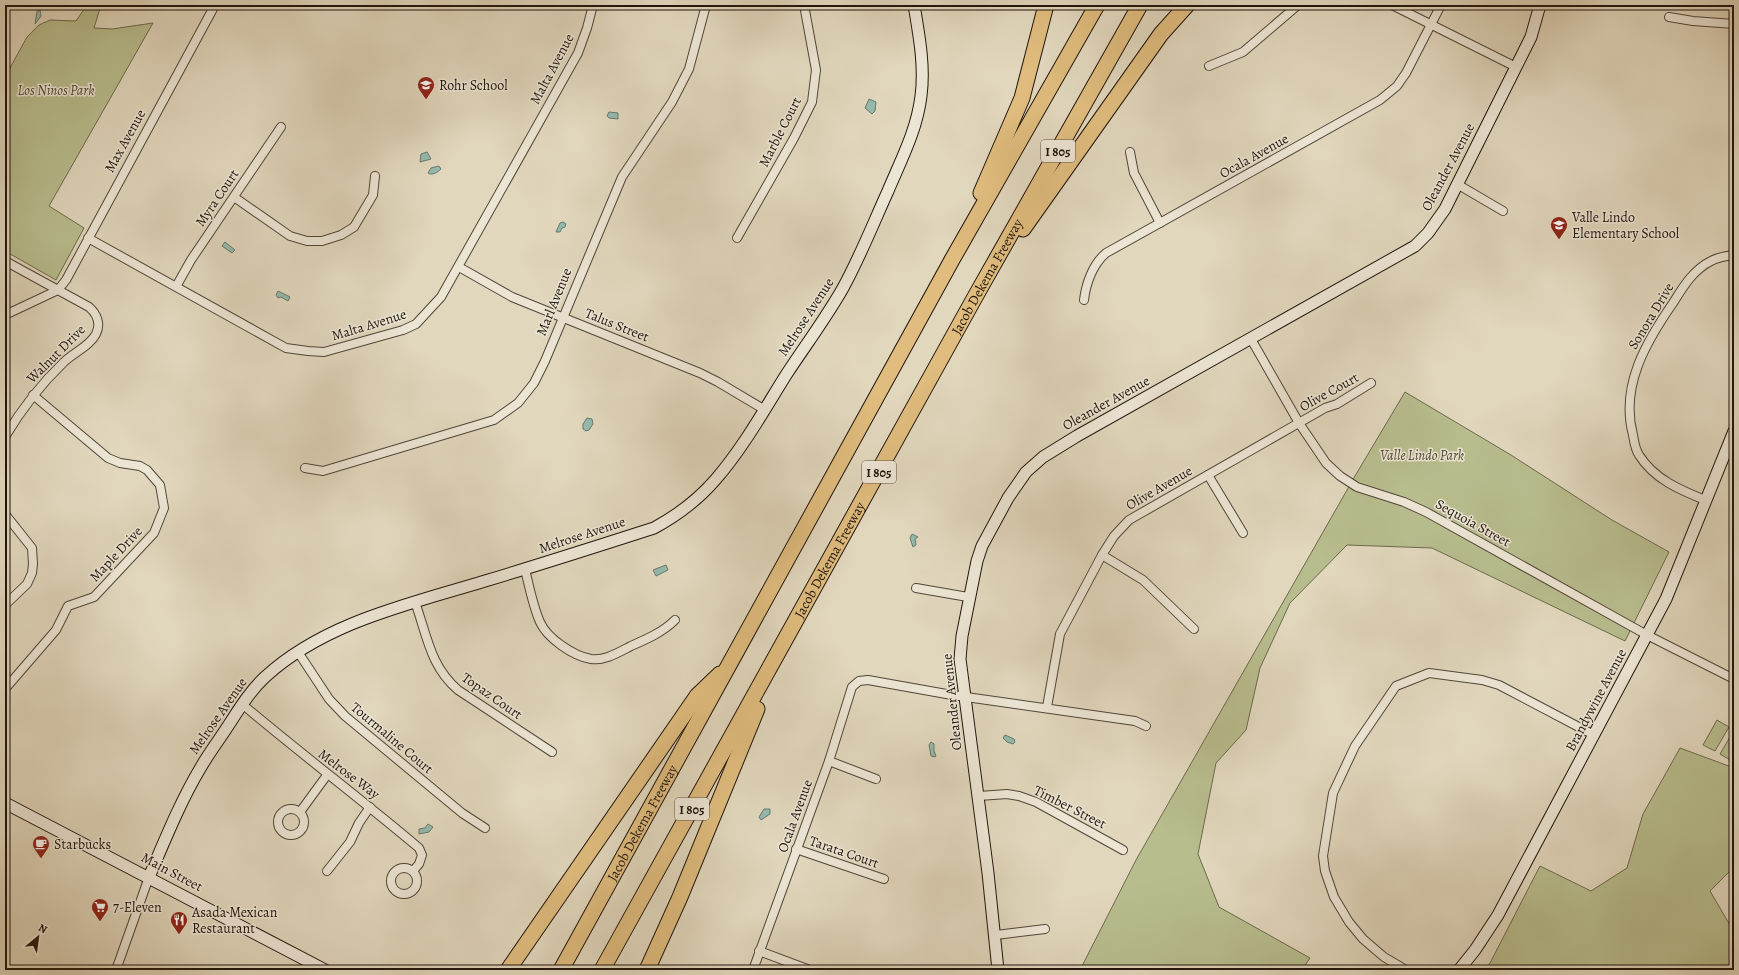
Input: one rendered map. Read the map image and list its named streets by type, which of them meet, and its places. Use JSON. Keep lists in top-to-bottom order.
{
  "streets": {
    "highway": ["I 805", "Jacob Dekema Freeway"],
    "street": [
      "Malta Avenue",
      "Marble Court",
      "Max Avenue",
      "Ocala Avenue",
      "Oleander Avenue",
      "Myra Court",
      "Marl Avenue",
      "Sonora Drive",
      "Melrose Avenue",
      "Talus Street",
      "Walnut Drive",
      "Olive Court",
      "Olive Avenue",
      "Sequoia Street",
      "Maple Drive",
      "Topaz Court",
      "Brandywine Avenue",
      "Tourmaline Court",
      "Melrose Way",
      "Timber Street",
      "Tarata Court",
      "Main Street"
    ]
  },
  "crossings": [
    ["Malta Avenue", "Max Avenue"],
    ["Malta Avenue", "Myra Court"],
    ["Malta Avenue", "Talus Street"],
    ["Max Avenue", "Walnut Drive"],
    ["Ocala Avenue", "Oleander Avenue"],
    ["Ocala Avenue", "Tarata Court"],
    ["Oleander Avenue", "Sequoia Street"],
    ["Oleander Avenue", "Timber Street"],
    ["Marl Avenue", "Talus Street"],
    ["Sonora Drive", "Brandywine Avenue"],
    ["Melrose Avenue", "Talus Street"],
    ["Melrose Avenue", "Topaz Court"],
    ["Melrose Avenue", "Tourmaline Court"],
    ["Melrose Avenue", "Melrose Way"],
    ["Melrose Avenue", "Main Street"],
    ["Walnut Drive", "Maple Drive"],
    ["Olive Court", "Olive Avenue"],
    ["Olive Court", "Sequoia Street"],
    ["Olive Avenue", "Sequoia Street"],
    ["Sequoia Street", "Brandywine Avenue"]
  ],
  "parks": ["Los Ninos Park", "Valle Lindo Park"],
  "places": {
    "school or university": ["Rohr School", "Valle Lindo Elementary School"],
    "cafe": ["Starbucks"],
    "supermarket": ["7-Eleven"],
    "restaurant": ["Asada Mexican Restaurant"]
  },
  "north": "top right"
}
